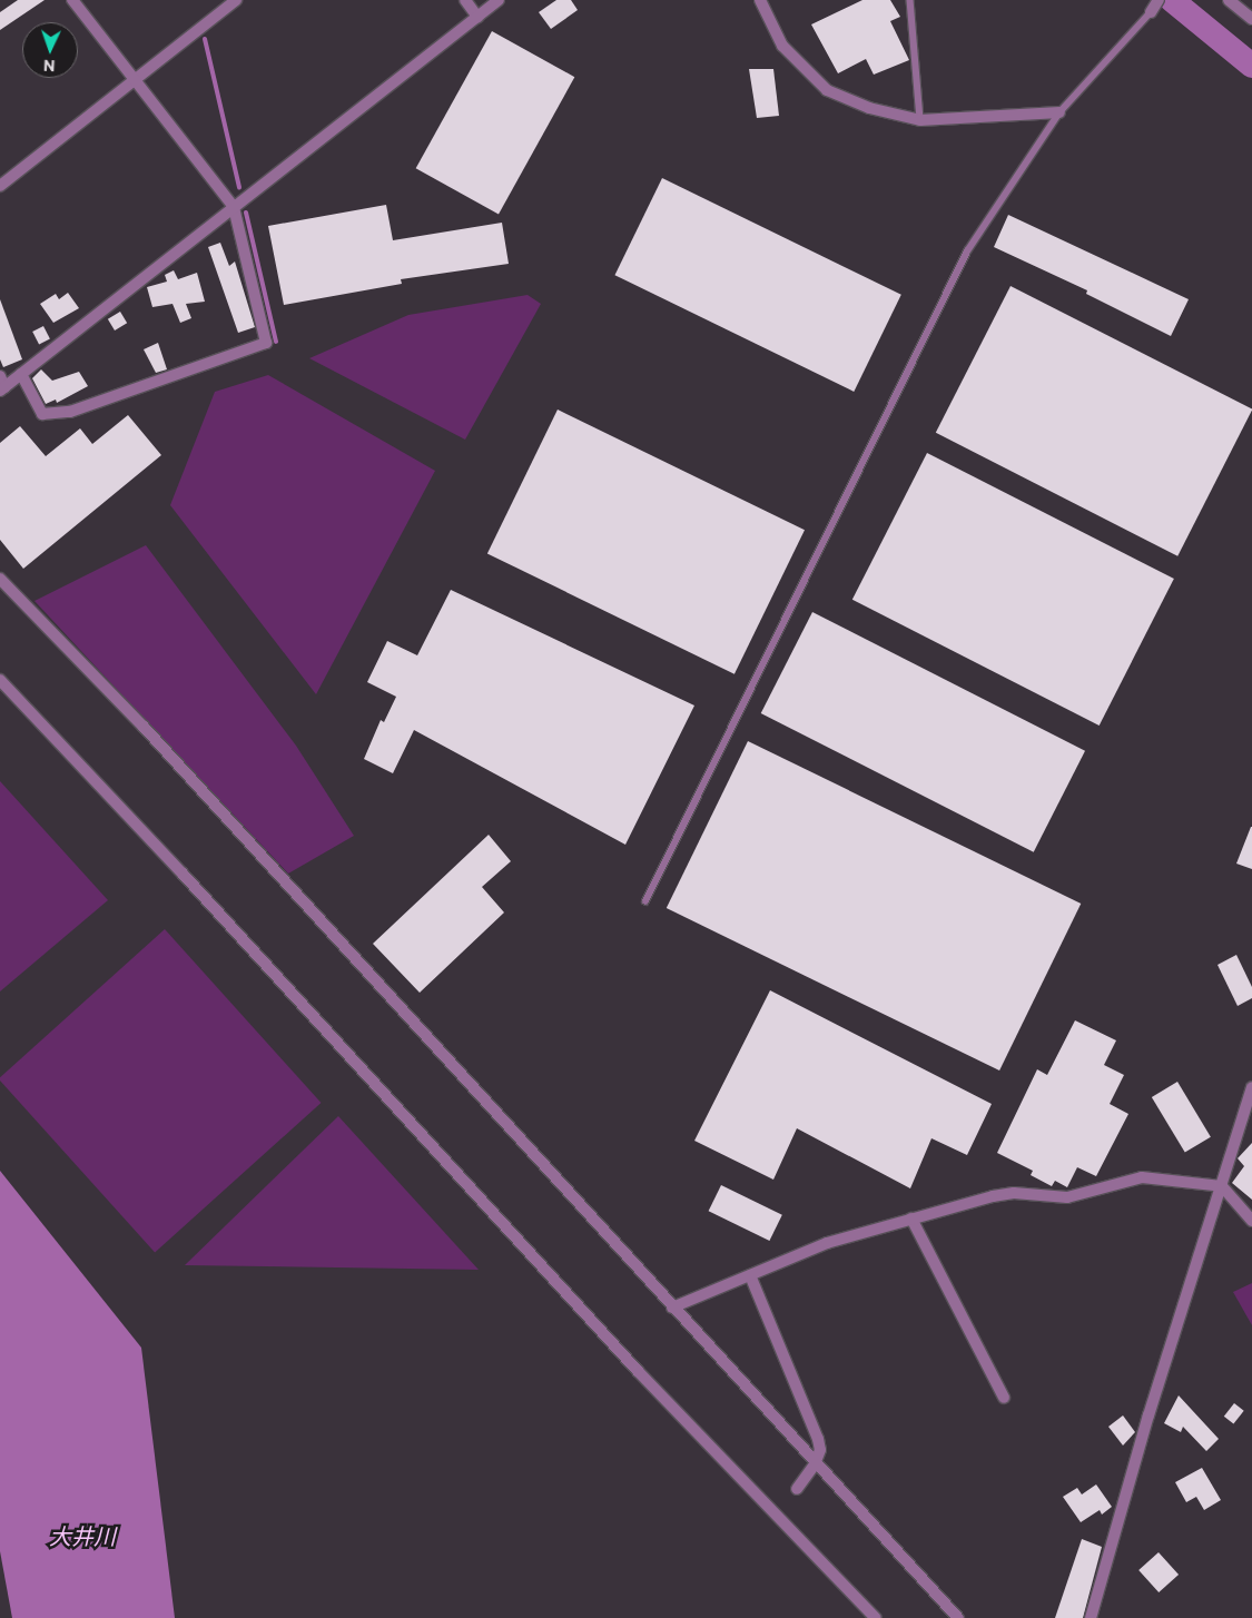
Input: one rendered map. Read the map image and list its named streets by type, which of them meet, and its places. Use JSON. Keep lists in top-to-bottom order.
{
  "water": ["大井川"],
  "north": "bottom"
}
